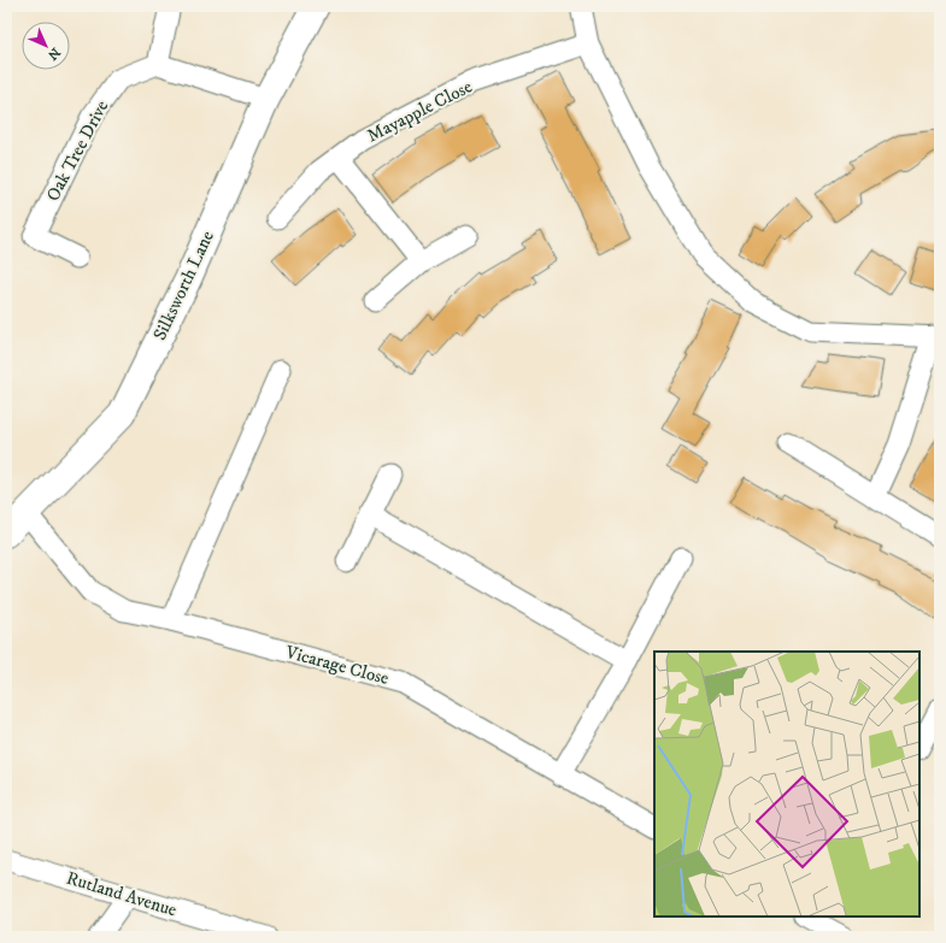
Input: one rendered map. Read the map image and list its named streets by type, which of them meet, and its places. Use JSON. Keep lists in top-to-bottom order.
{
  "streets": {
    "street": [
      "Mayapple Close",
      "Oak Tree Drive",
      "Silksworth Lane",
      "Vicarage Close",
      "Rutland Avenue"
    ]
  },
  "crossings": [
    ["Silksworth Lane", "Vicarage Close"]
  ],
  "north": "bottom right"
}
